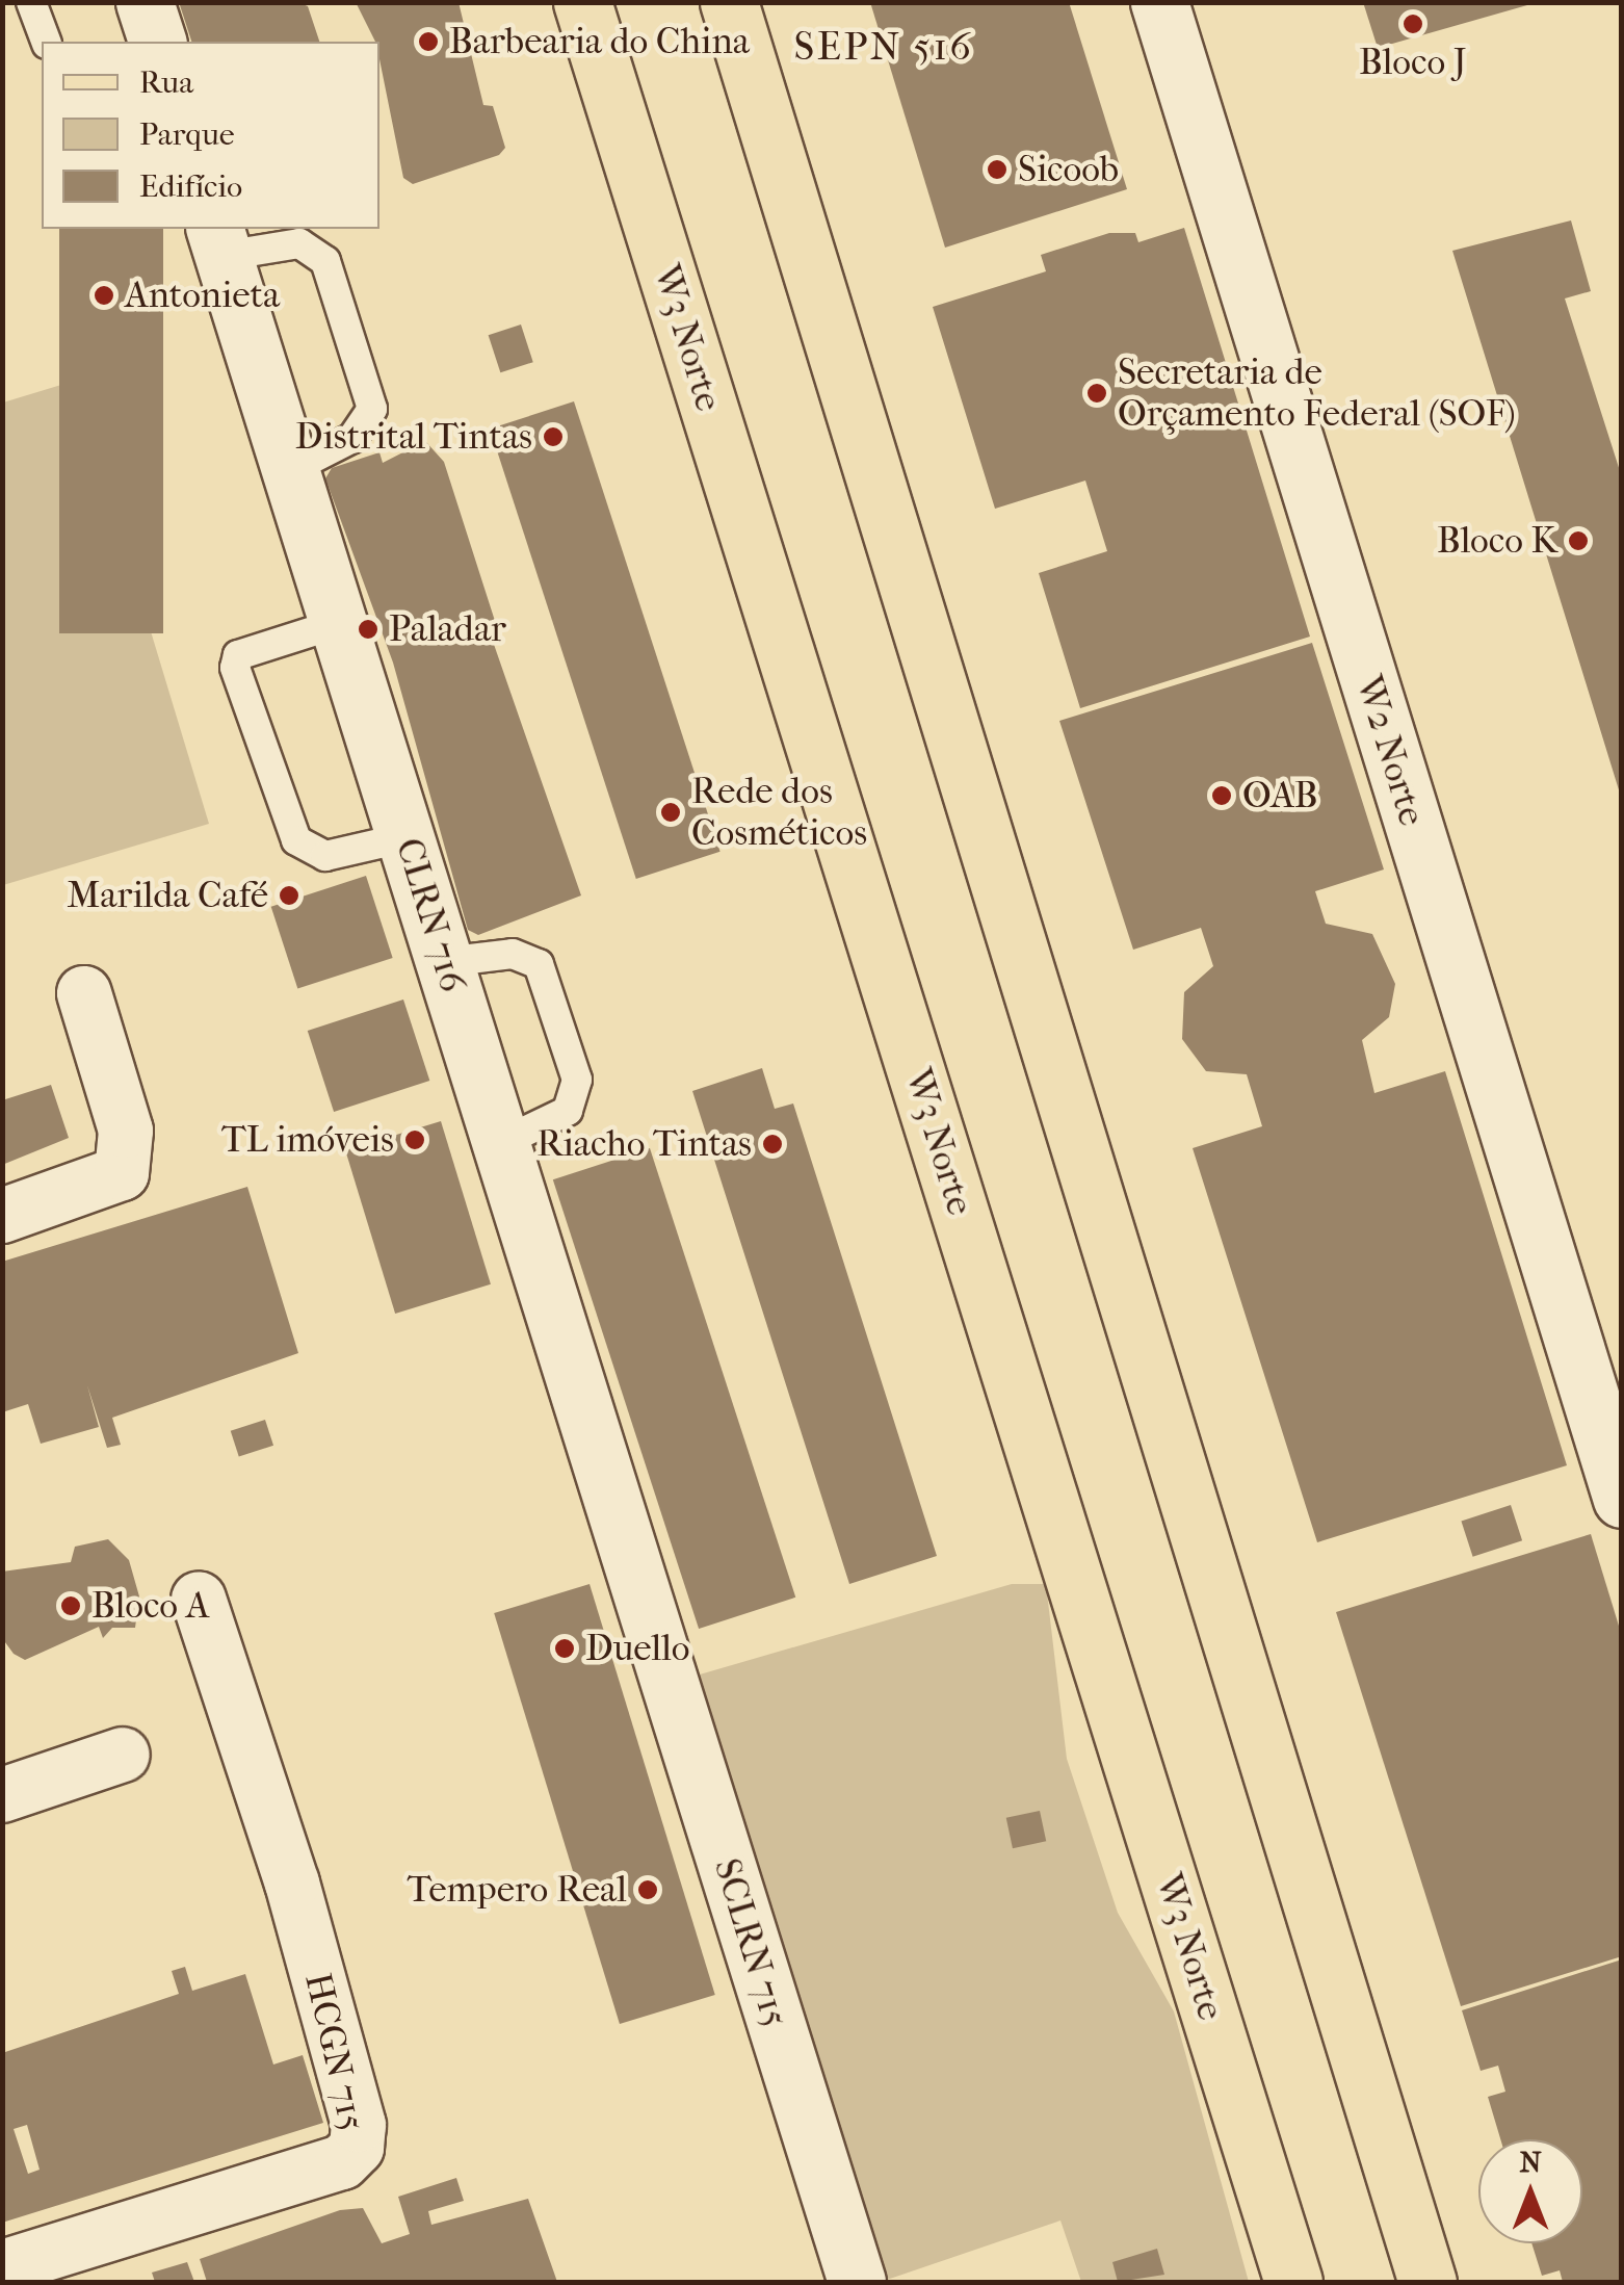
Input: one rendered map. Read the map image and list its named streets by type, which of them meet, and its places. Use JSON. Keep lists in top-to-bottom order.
{
  "streets": {
    "main road": ["W3 Norte"],
    "street": [
      "W2 Norte",
      "CLRN 716",
      "SCLRN 715",
      "HCGN 715"
    ]
  },
  "crossings": [
    ["CLRN 716", "SCLRN 715"]
  ],
  "districts": ["SEPN 516"],
  "places": [
    "Bloco J",
    "Barbearia do China",
    "Sicoob",
    "Antonieta",
    "Secretaria de Orçamento Federal (SOF)",
    "Distrital Tintas",
    "Bloco K",
    "Paladar",
    "OAB",
    "Rede dos Cosméticos",
    "Marilda Café",
    "TL imóveis",
    "Riacho Tintas",
    "Bloco A",
    "Duello",
    "Tempero Real"
  ],
  "legend": ["Rua", "Parque", "Edifício"],
  "north": "top"
}
